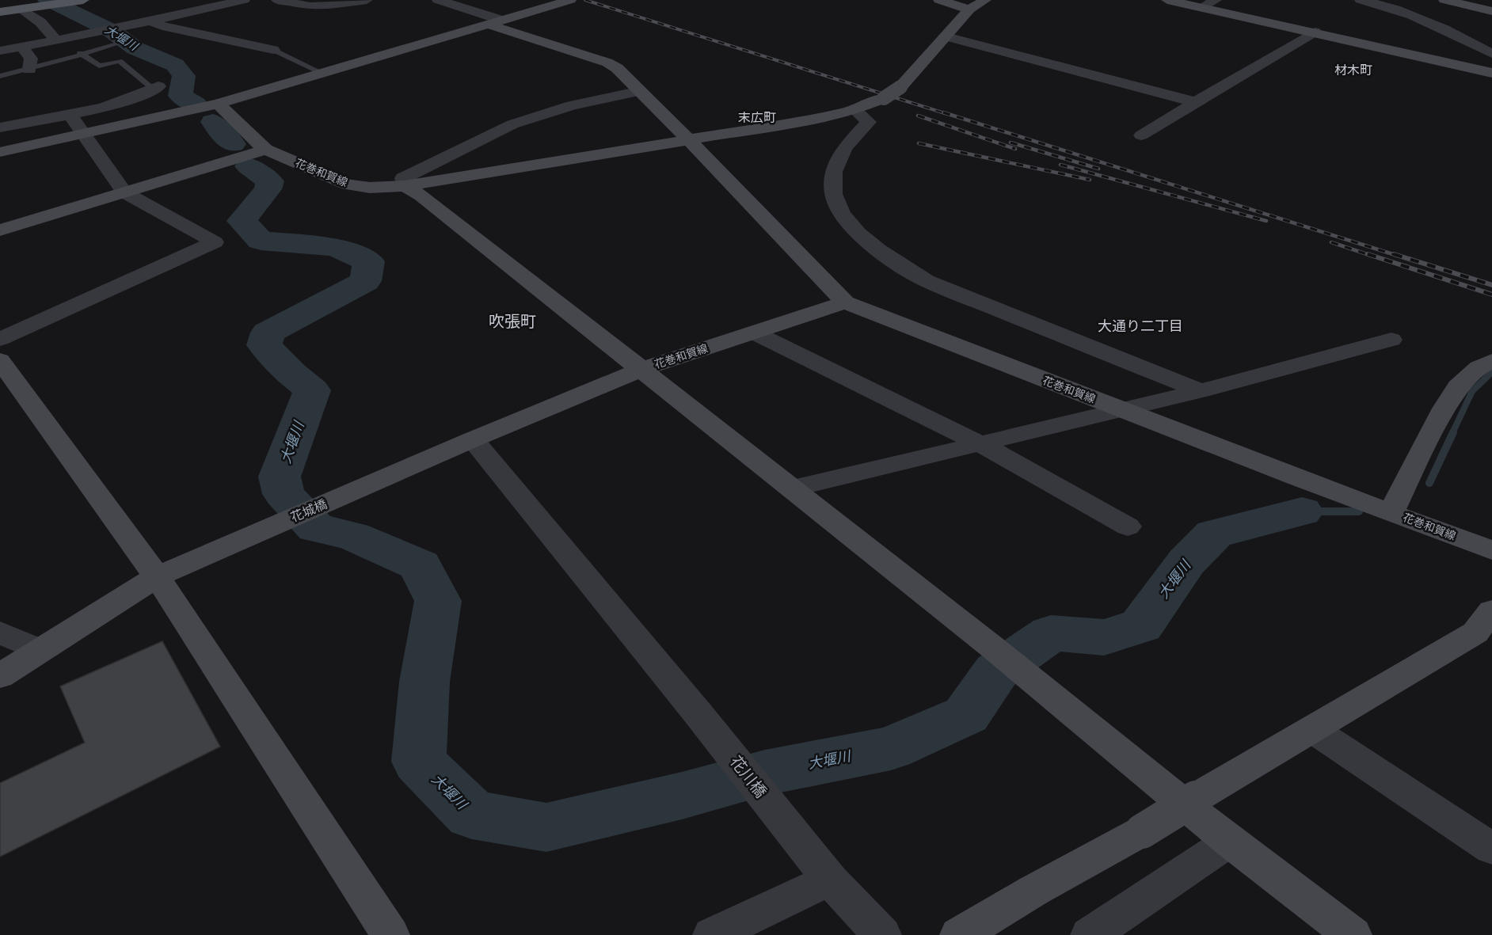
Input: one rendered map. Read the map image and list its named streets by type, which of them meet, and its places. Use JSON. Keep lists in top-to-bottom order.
{
  "streets": {
    "street": ["花巻和賀線", "花城橋", "花川橋"]
  },
  "crossings": [
    ["花巻和賀線", "花城橋"],
    ["花城橋", "花川橋"]
  ],
  "districts": [
    "材木町",
    "末広町",
    "吹張町",
    "大通り二丁目"
  ],
  "water": ["大堰川"]
}
